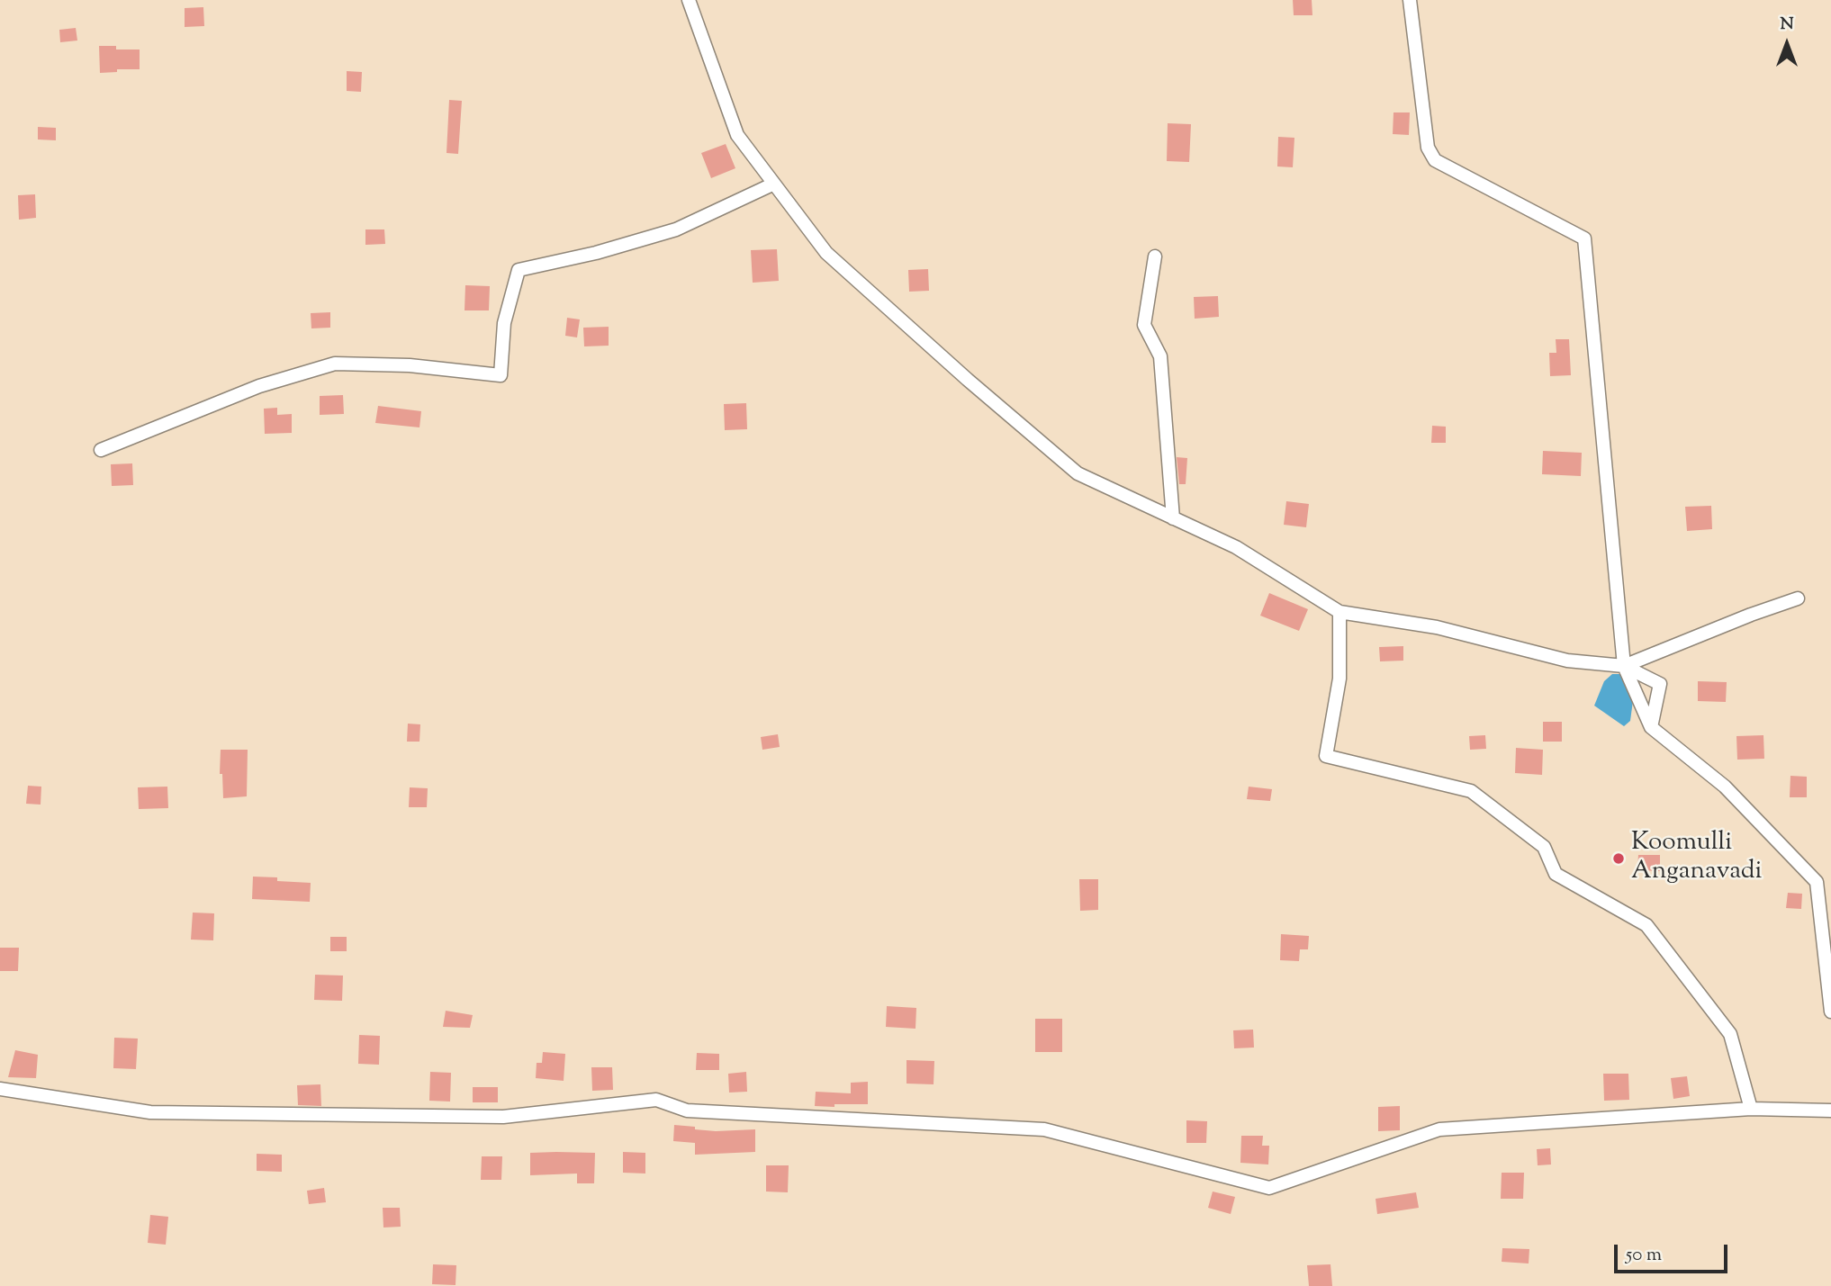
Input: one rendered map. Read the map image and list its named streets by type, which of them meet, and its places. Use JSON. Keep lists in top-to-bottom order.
{
  "places": ["Koomulli Anganavadi"],
  "scale_bar": "50 m",
  "north": "top"
}
